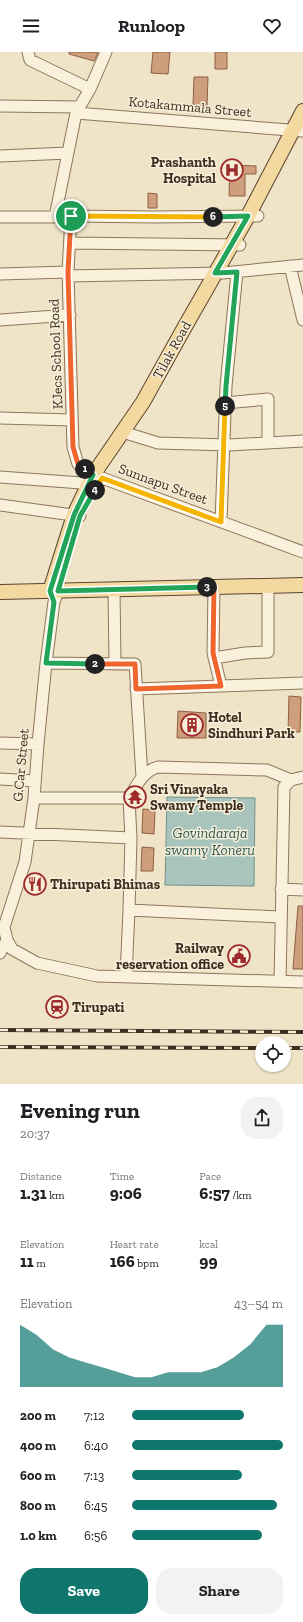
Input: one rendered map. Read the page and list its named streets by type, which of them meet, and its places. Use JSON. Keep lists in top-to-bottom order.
{
  "streets": {
    "main road": ["Tilak Road"],
    "street": [
      "Kotakammala Street",
      "KJecs School Road",
      "Sunnapu Street",
      "G.Car Street"
    ]
  },
  "crossings": [
    ["Kotakammala Street", "Tilak Road"],
    ["Tilak Road", "KJecs School Road"],
    ["Tilak Road", "Sunnapu Street"],
    ["Tilak Road", "G.Car Street"],
    ["KJecs School Road", "Sunnapu Street"]
  ],
  "water": ["Govindaraja swamy Koneru"],
  "places": {
    "hospital": ["Prashanth Hospital"],
    "building": ["Hotel Sindhuri Park"],
    "temple": ["Sri Vinayaka Swamy Temple"],
    "restaurant": ["Thirupati Bhimas"],
    "public building": ["Railway reservation office"],
    "station": ["Tirupati"]
  },
  "page": {
    "header": "Runloop",
    "pins": [
      "6",
      "5",
      "1",
      "4",
      "3",
      "2"
    ],
    "heading": ["Evening run", "20:37"],
    "stats": [
      ["Distance", "1.31 km"],
      ["Time", "9:06"],
      ["Pace", "6:57 /km"],
      ["Elevation", "11 m"],
      ["Heart rate", "166 bpm"],
      ["kcal", "99"]
    ],
    "chart": ["Elevation", "43–54 m"],
    "list": [
      {
        "name": "200 m",
        "note": "7:12"
      },
      {
        "name": "400 m",
        "note": "6:40"
      },
      {
        "name": "600 m",
        "note": "7:13"
      },
      {
        "name": "800 m",
        "note": "6:45"
      },
      {
        "name": "1.0 km",
        "note": "6:56"
      }
    ],
    "buttons": ["Save", "Share"]
  }
}
